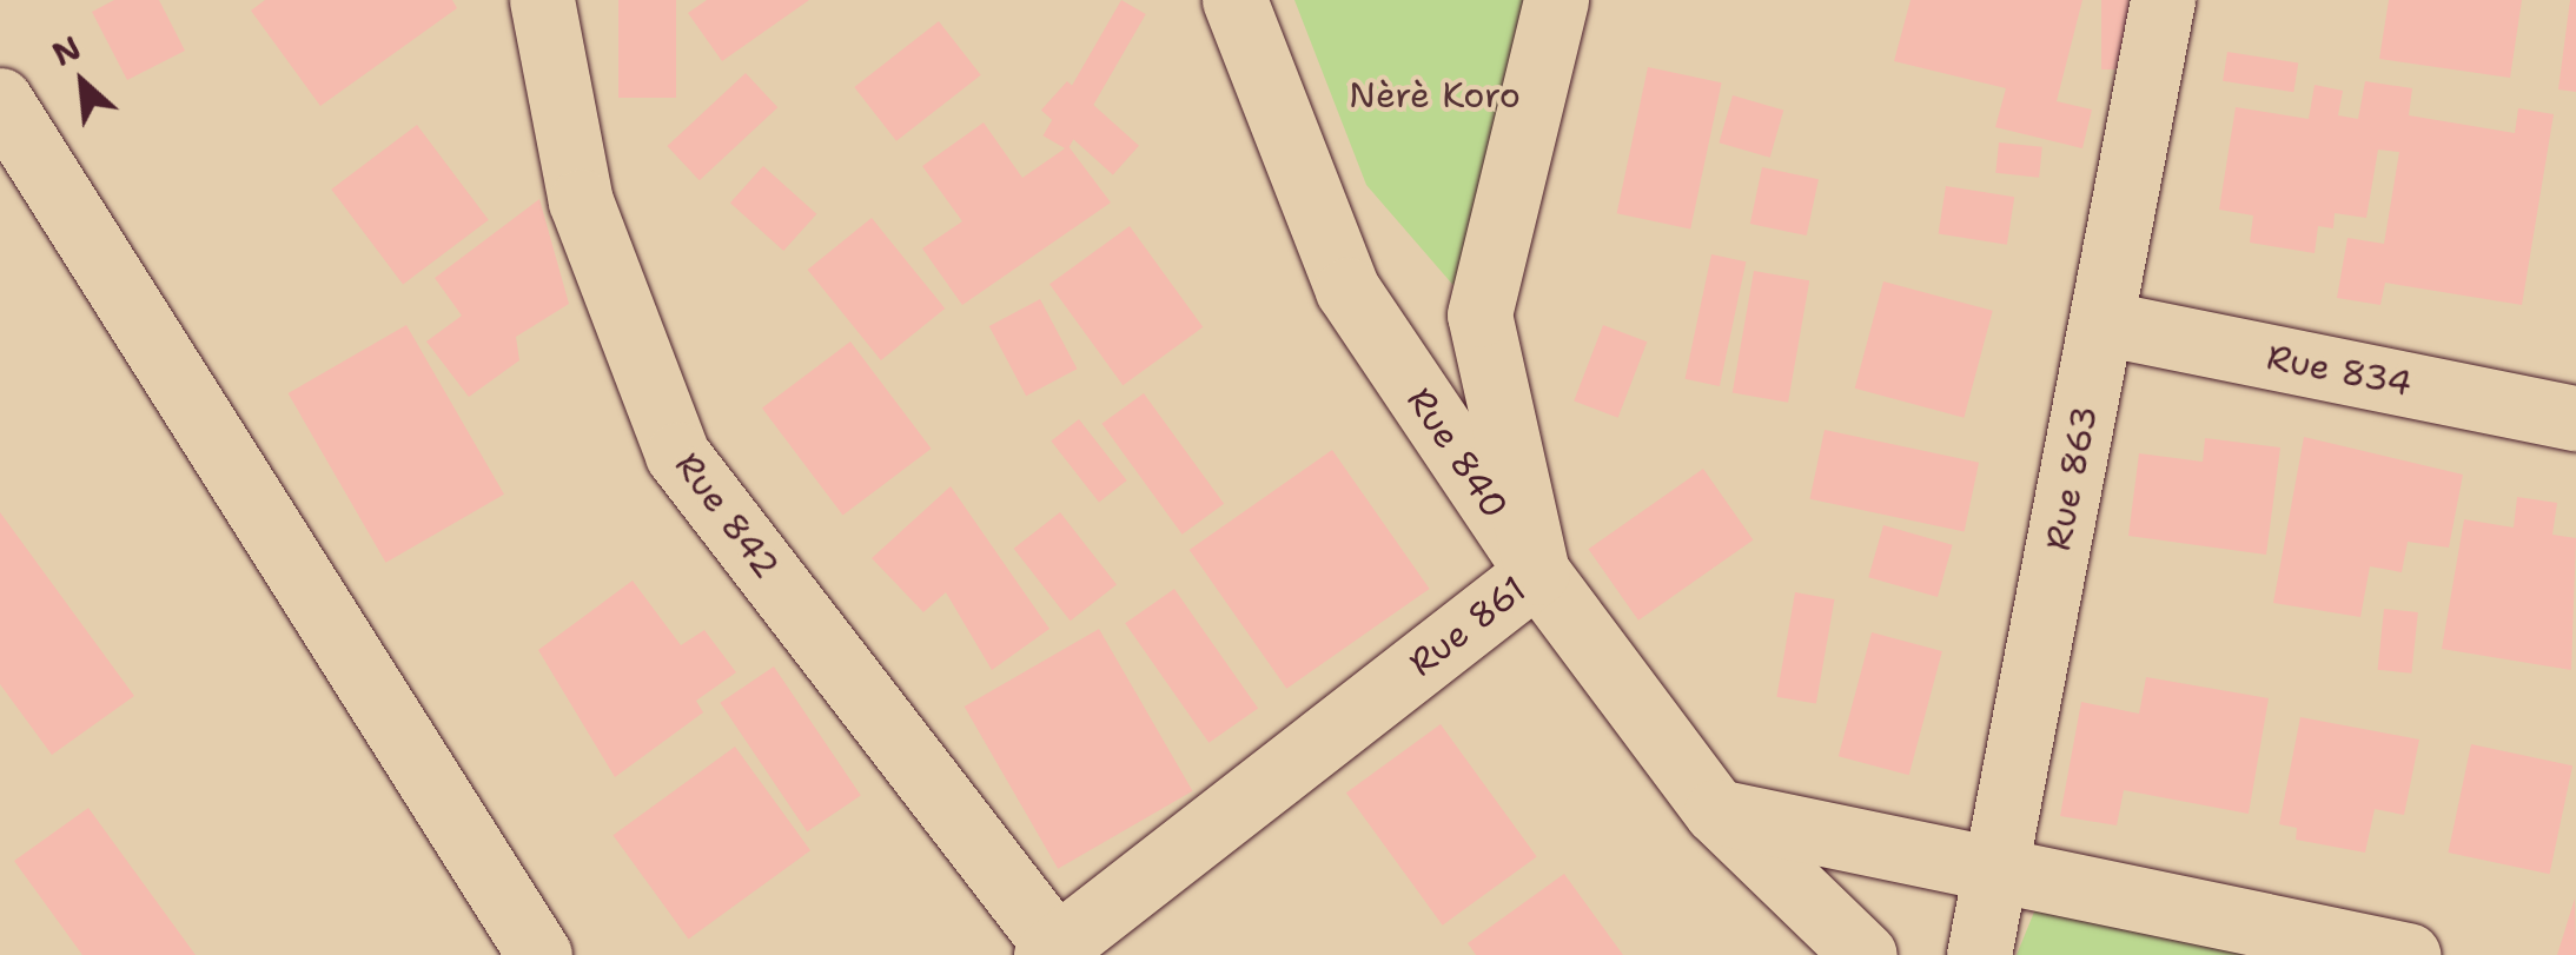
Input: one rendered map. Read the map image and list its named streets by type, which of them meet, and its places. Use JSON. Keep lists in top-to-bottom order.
{
  "streets": {
    "street": [
      "Rue 834",
      "Rue 840",
      "Rue 863",
      "Rue 842",
      "Rue 861"
    ]
  },
  "crossings": [
    ["Rue 834", "Rue 863"],
    ["Rue 840", "Rue 861"],
    ["Rue 842", "Rue 861"]
  ],
  "parks": ["Nèrè Koro"],
  "north": "top left"
}
